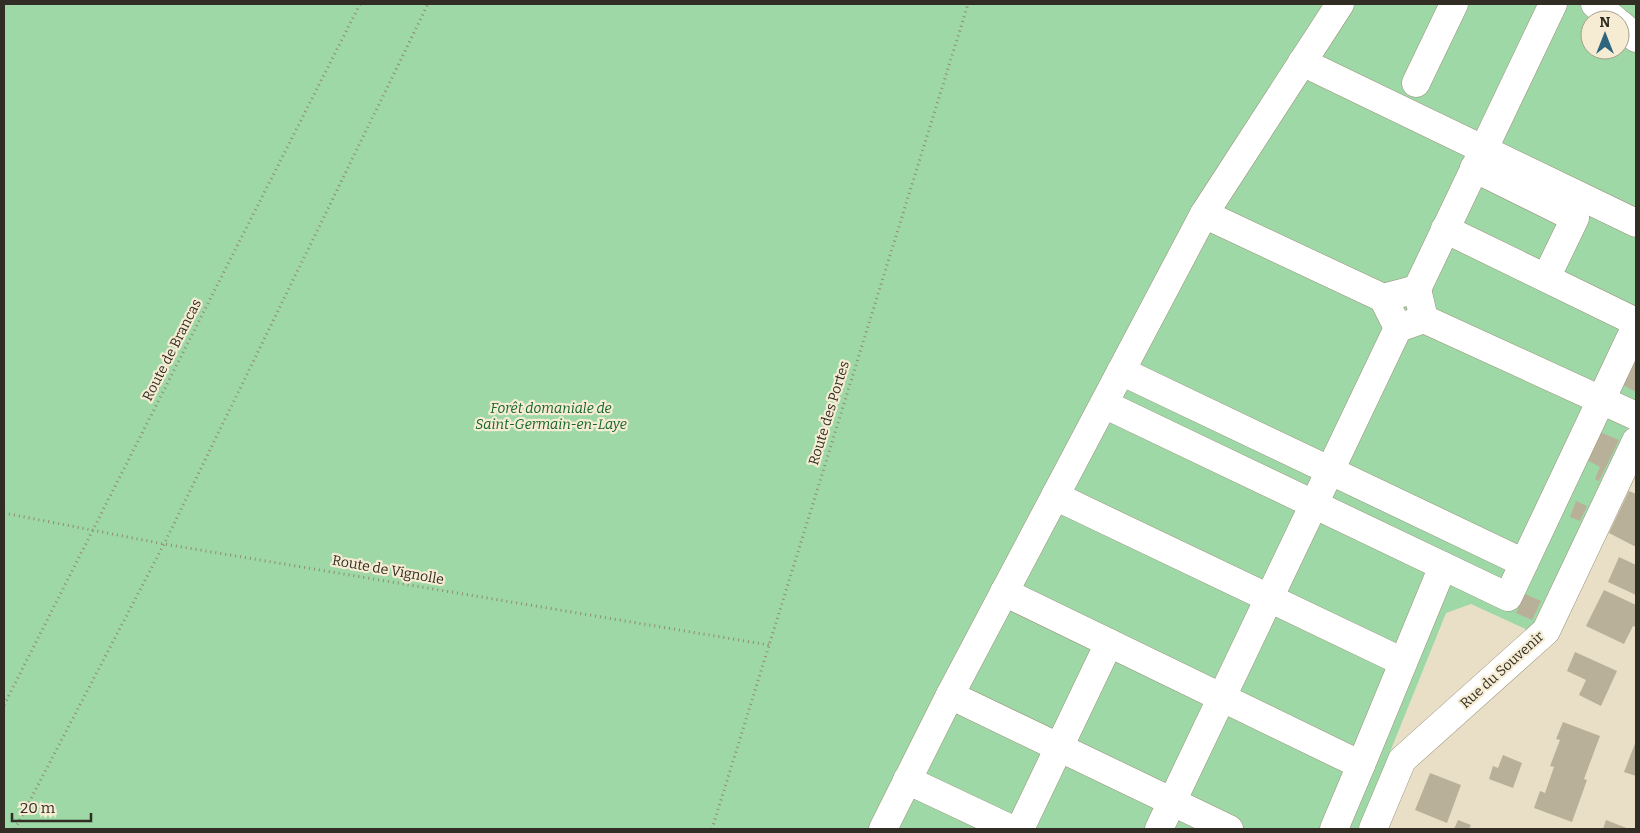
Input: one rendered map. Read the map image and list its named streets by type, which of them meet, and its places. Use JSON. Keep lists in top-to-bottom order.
{
  "streets": {
    "street": ["Rue du Souvenir"],
    "path": ["Route de Brancas", "Route des Portes", "Route de Vignolle"]
  },
  "crossings": [
    ["Route de Brancas", "Route de Vignolle"],
    ["Route des Portes", "Route de Vignolle"]
  ],
  "parks": ["Forêt domaniale de Saint-Germain-en-Laye"],
  "scale_bar": "20 m",
  "north": "top"
}
